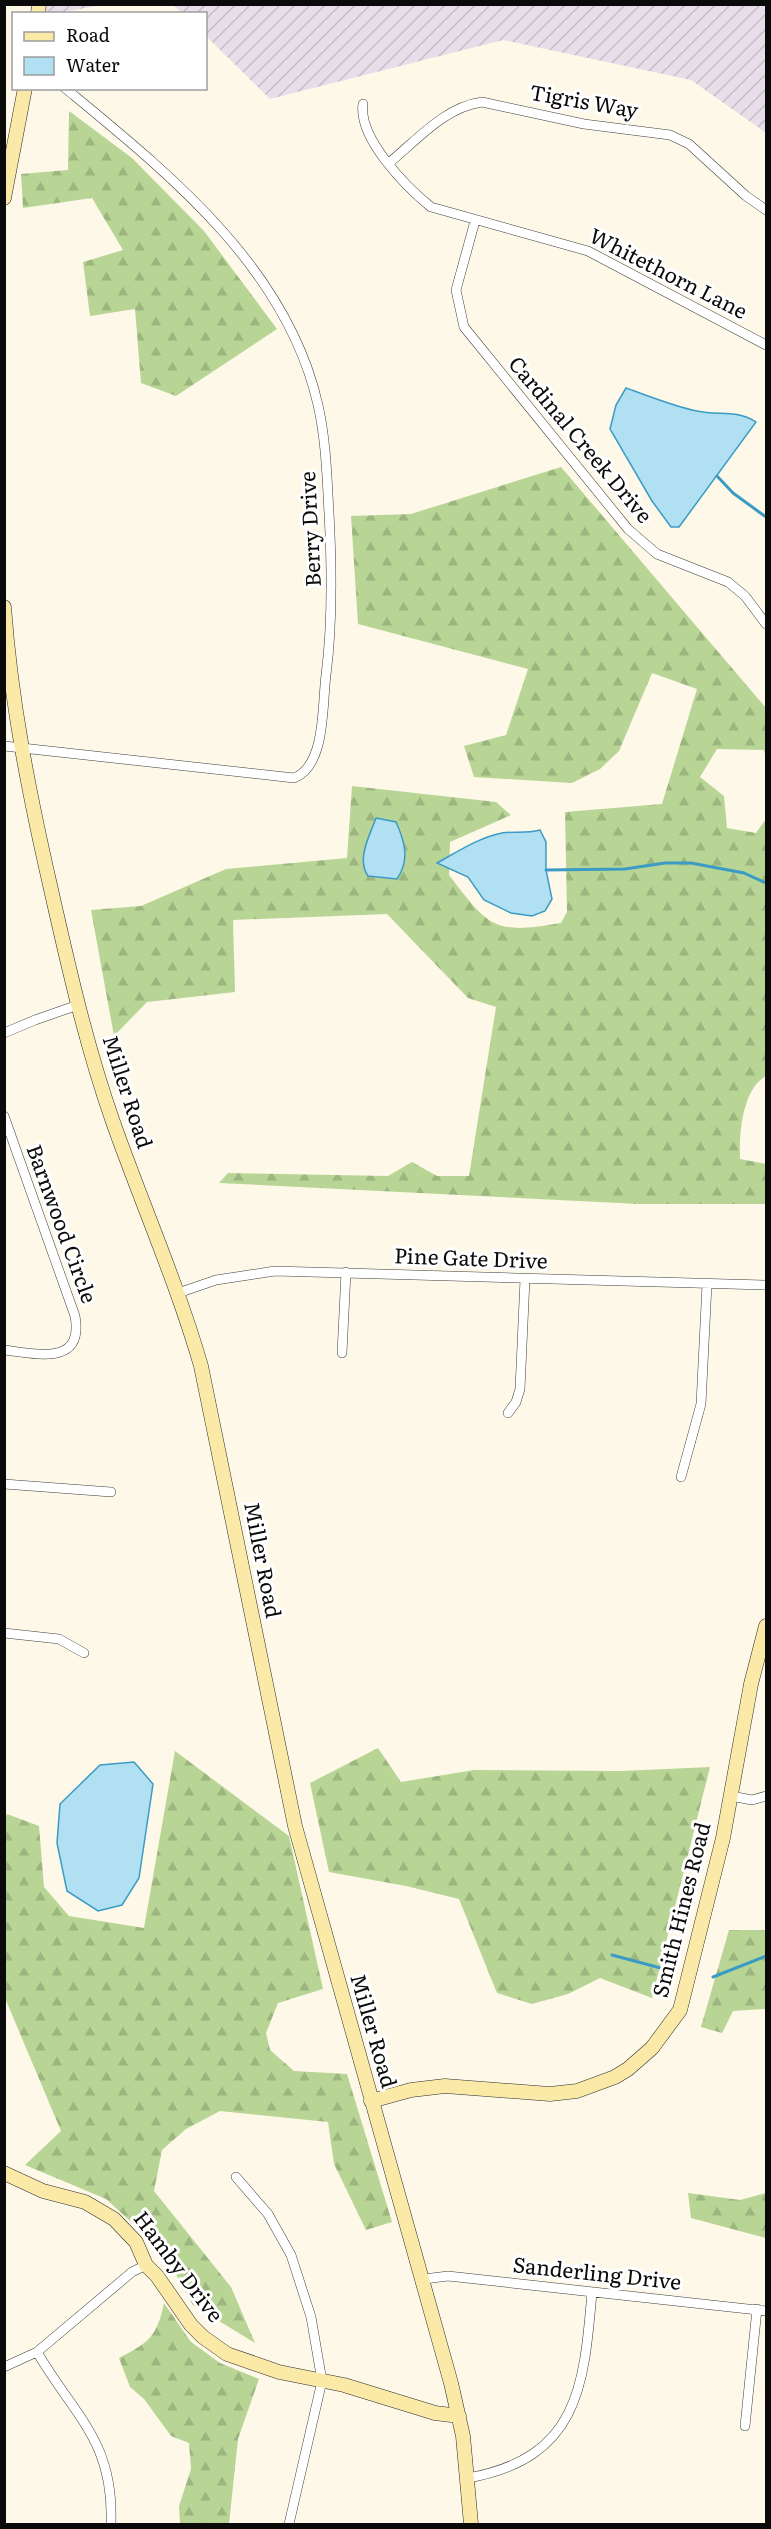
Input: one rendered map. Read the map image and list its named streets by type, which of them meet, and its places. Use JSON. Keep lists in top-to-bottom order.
{
  "streets": {
    "street": [
      "Tigris Way",
      "Whitethorn Lane",
      "Cardinal Creek Drive",
      "Berry Drive",
      "Miller Road",
      "Barnwood Circle",
      "Pine Gate Drive",
      "Smith Hines Road",
      "Hamby Drive",
      "Sanderling Drive"
    ]
  },
  "crossings": [
    ["Tigris Way", "Whitethorn Lane"],
    ["Whitethorn Lane", "Cardinal Creek Drive"],
    ["Berry Drive", "Miller Road"],
    ["Miller Road", "Pine Gate Drive"],
    ["Miller Road", "Smith Hines Road"],
    ["Miller Road", "Hamby Drive"],
    ["Miller Road", "Sanderling Drive"]
  ],
  "legend": ["Road", "Water"]
}
